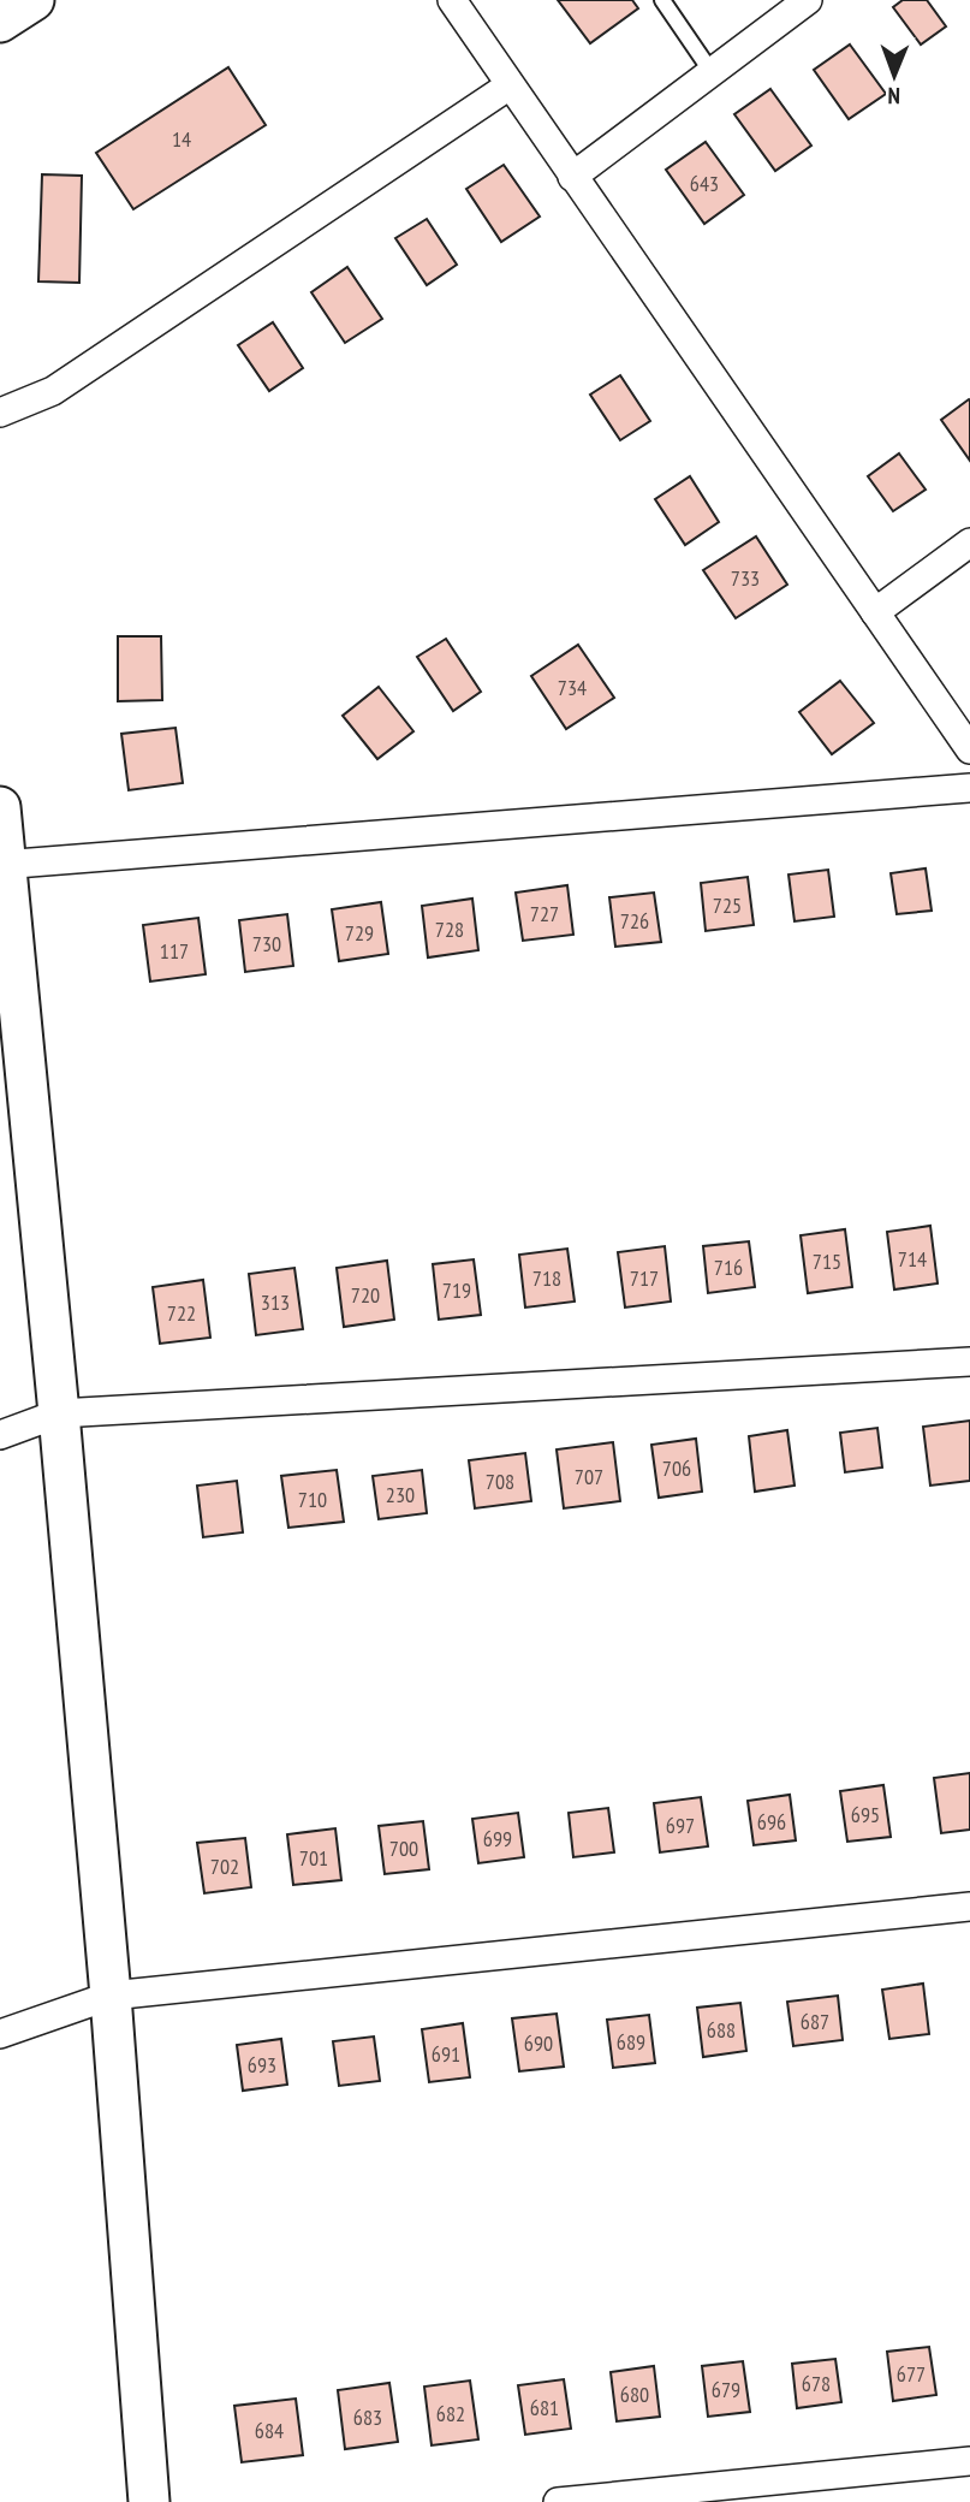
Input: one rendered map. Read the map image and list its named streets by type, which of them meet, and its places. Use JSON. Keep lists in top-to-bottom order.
{
  "house_numbers": [
    "14",
    "643",
    "733",
    "734",
    "725",
    "727",
    "726",
    "728",
    "729",
    "730",
    "117",
    "714",
    "715",
    "716",
    "718",
    "717",
    "719",
    "720",
    "313",
    "722",
    "706",
    "707",
    "708",
    "230",
    "710",
    "695",
    "696",
    "697",
    "699",
    "700",
    "701",
    "702",
    "687",
    "688",
    "689",
    "690",
    "691",
    "693",
    "677",
    "678",
    "679",
    "680",
    "681",
    "682",
    "683",
    "684"
  ],
  "north": "bottom"
}
